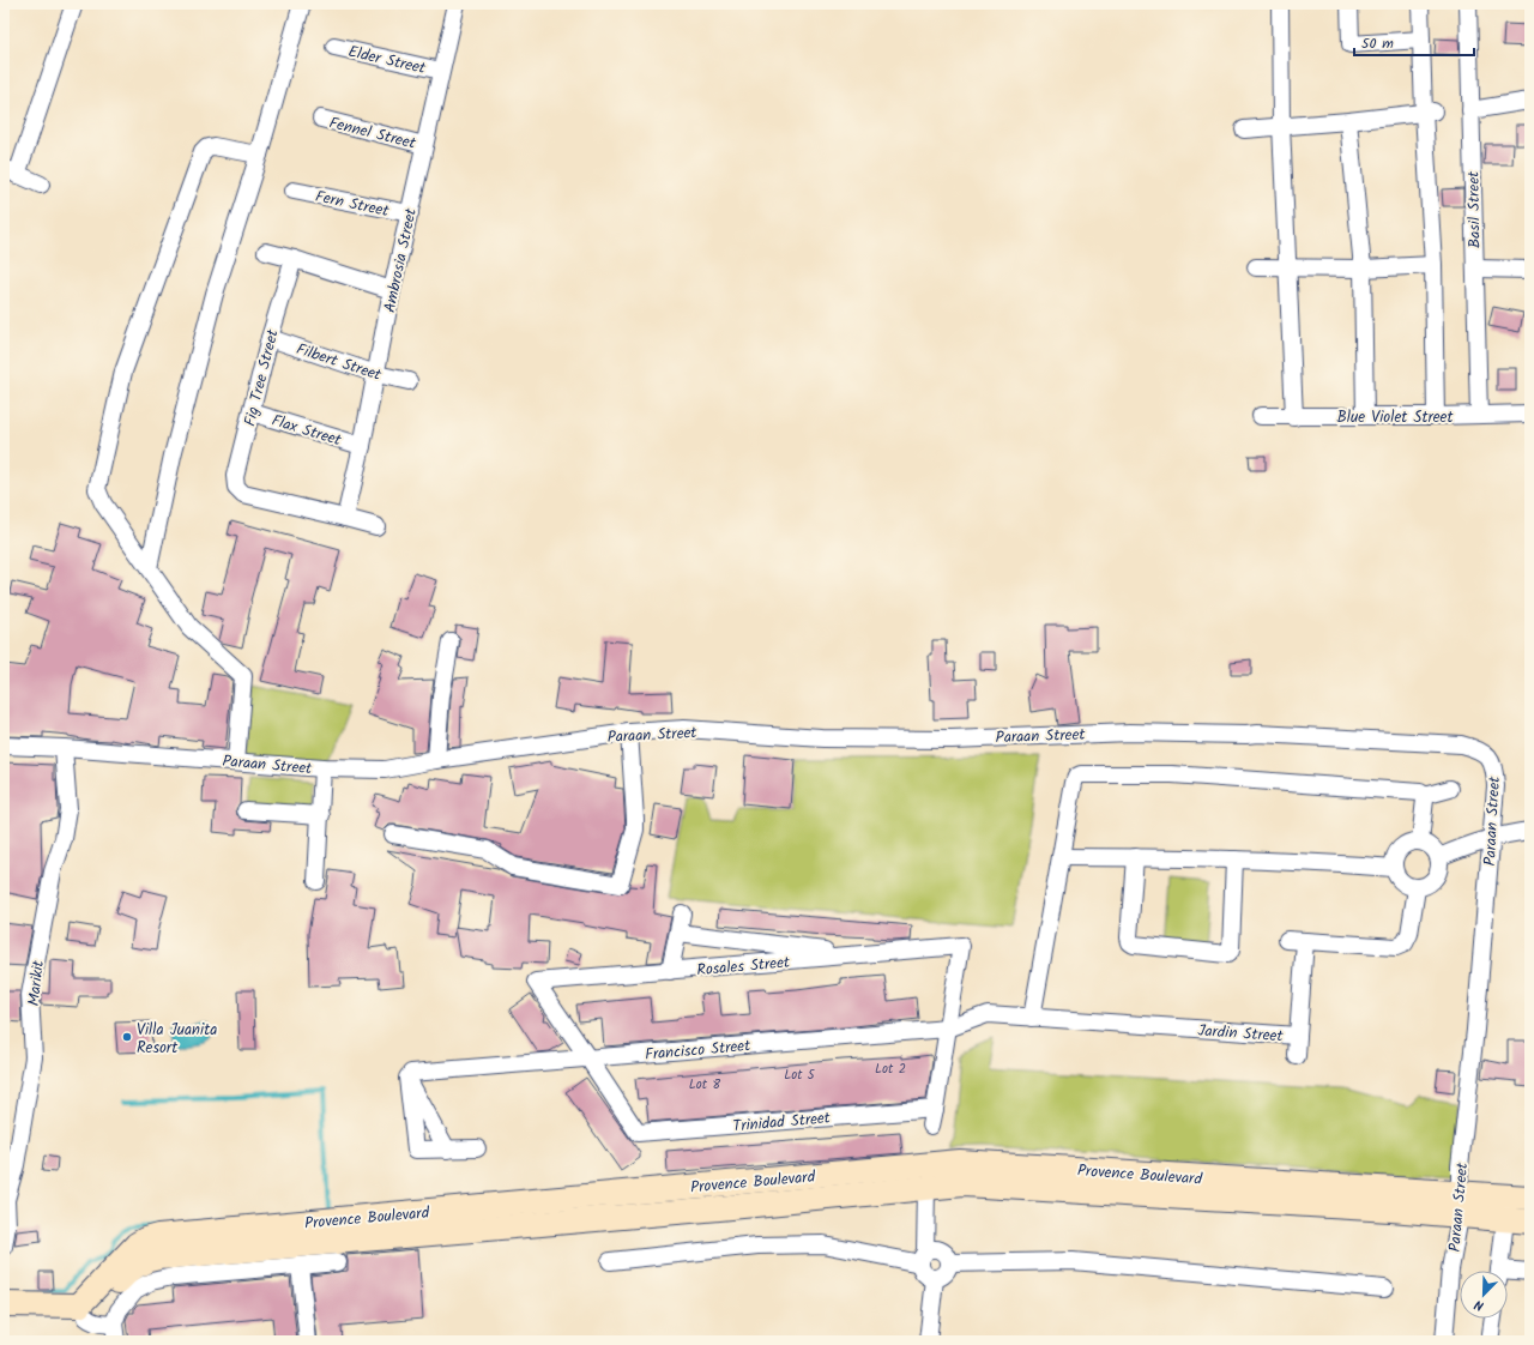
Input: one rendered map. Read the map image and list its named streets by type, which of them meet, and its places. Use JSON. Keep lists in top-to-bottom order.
{
  "streets": {
    "street": [
      "Elder Street",
      "Fennel Street",
      "Fern Street",
      "Basil Street",
      "Ambrosia Street",
      "Filbert Street",
      "Fig Tree Street",
      "Blue Violet Street",
      "Flax Street",
      "Paraan Street",
      "Rosales Street",
      "Marikit",
      "Jardin Street",
      "Francisco Street",
      "Trinidad Street",
      "Provence Boulevard"
    ]
  },
  "crossings": [
    ["Elder Street", "Ambrosia Street"],
    ["Fennel Street", "Ambrosia Street"],
    ["Fern Street", "Ambrosia Street"],
    ["Basil Street", "Blue Violet Street"],
    ["Ambrosia Street", "Filbert Street"],
    ["Ambrosia Street", "Fig Tree Street"],
    ["Ambrosia Street", "Flax Street"],
    ["Filbert Street", "Fig Tree Street"],
    ["Fig Tree Street", "Flax Street"],
    ["Paraan Street", "Marikit"],
    ["Paraan Street", "Provence Boulevard"],
    ["Rosales Street", "Francisco Street"],
    ["Rosales Street", "Trinidad Street"],
    ["Jardin Street", "Francisco Street"],
    ["Francisco Street", "Trinidad Street"]
  ],
  "places": ["Villa Juanita Resort"],
  "house_numbers": ["Lot 2", "Lot 5", "Lot 8"],
  "scale_bar": "50 m",
  "north": "bottom left"
}
